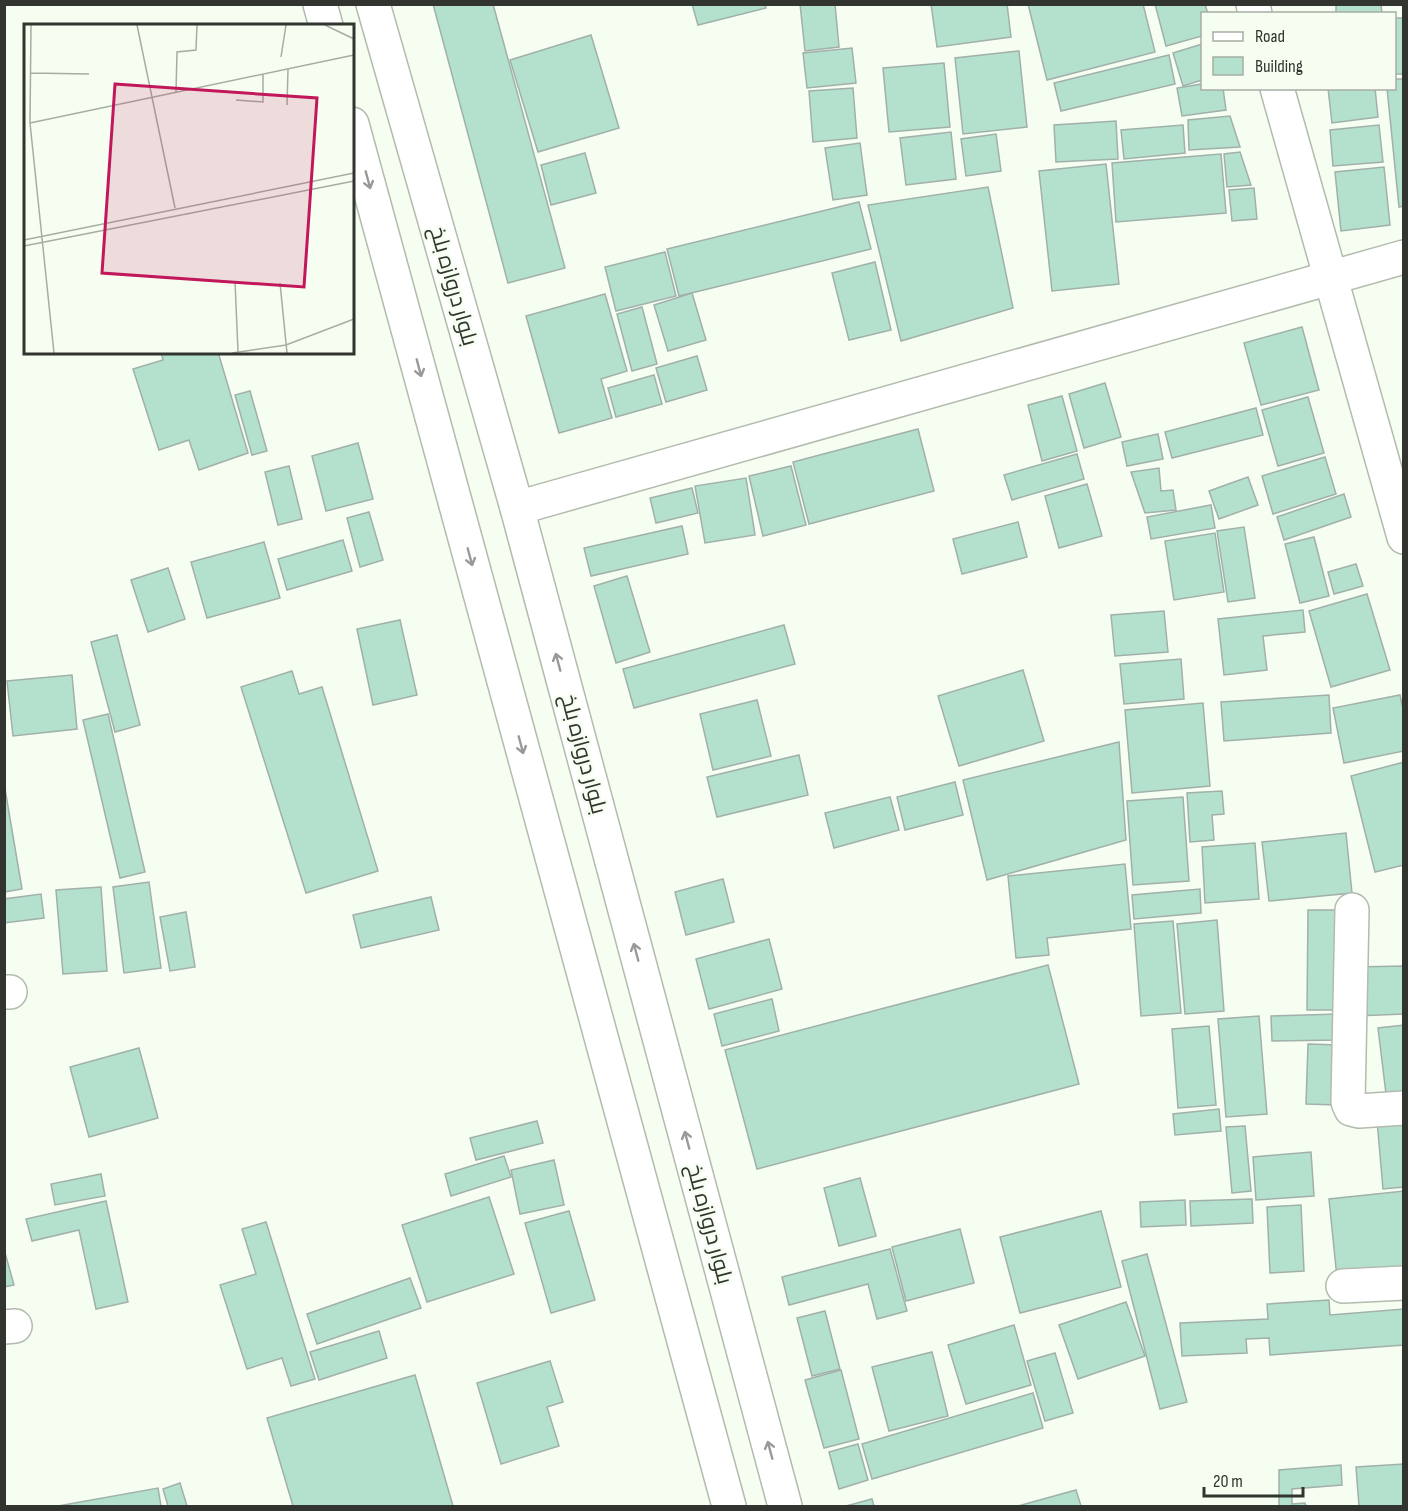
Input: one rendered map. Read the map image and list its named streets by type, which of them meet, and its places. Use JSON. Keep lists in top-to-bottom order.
{
  "streets": {
    "main road": ["بلوار دروازه بلخ"]
  },
  "legend": ["Road", "Building"],
  "scale_bar": "20 m"
}
